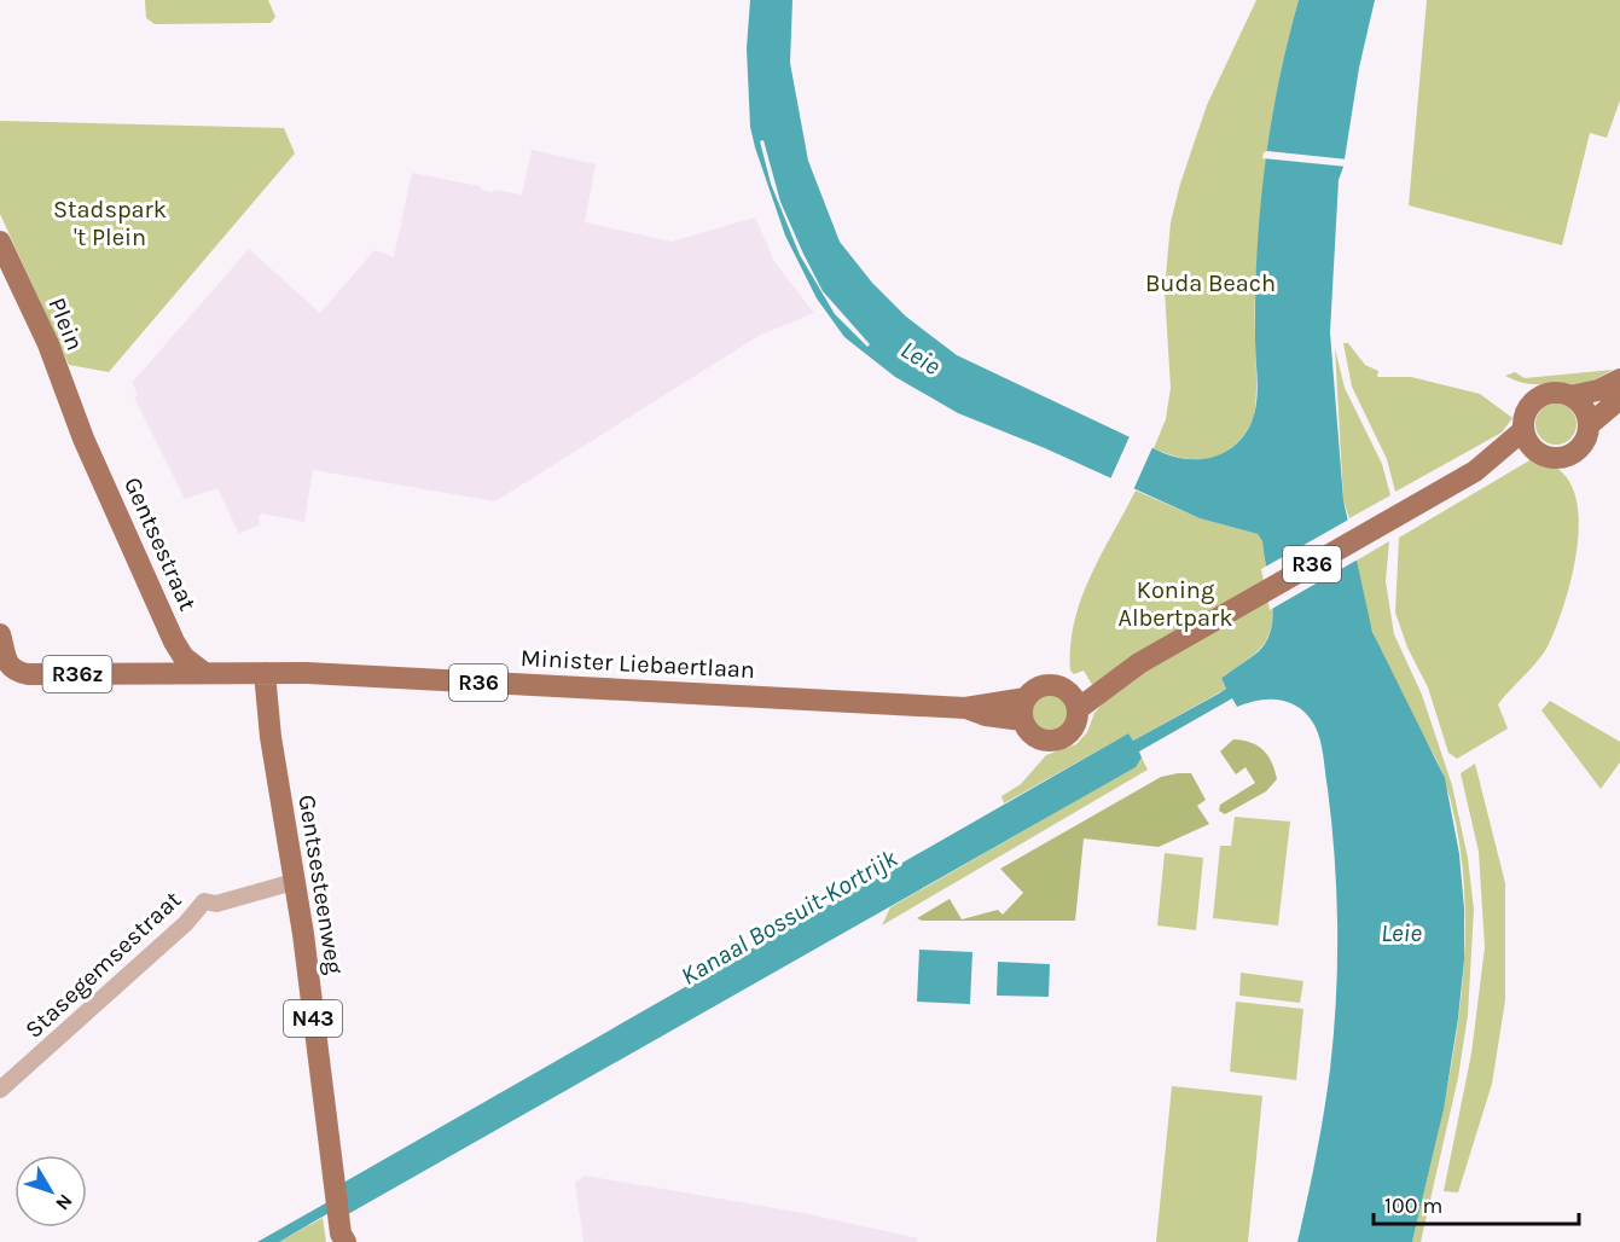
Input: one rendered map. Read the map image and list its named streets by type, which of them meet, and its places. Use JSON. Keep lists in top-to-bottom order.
{
  "streets": {
    "main road": [
      "Plein",
      "Gentsestraat",
      "R36",
      "Minister Liebaertlaan",
      "R36z",
      "Gentsesteenweg",
      "N43"
    ],
    "street": ["Stasegemsestraat"]
  },
  "crossings": [
    ["Plein", "Gentsestraat"],
    ["Gentsestraat", "R36"],
    ["Gentsestraat", "R36z"],
    ["R36", "Minister Liebaertlaan"],
    ["R36", "R36z"],
    ["R36", "Gentsesteenweg"],
    ["Minister Liebaertlaan", "Gentsesteenweg"],
    ["Gentsesteenweg", "Stasegemsestraat"]
  ],
  "water": ["Leie", "Kanaal Bossuit-Kortrijk"],
  "parks": ["Stadspark 't Plein", "Buda Beach", "Koning Albertpark"],
  "scale_bar": "100 m",
  "north": "bottom right"
}
